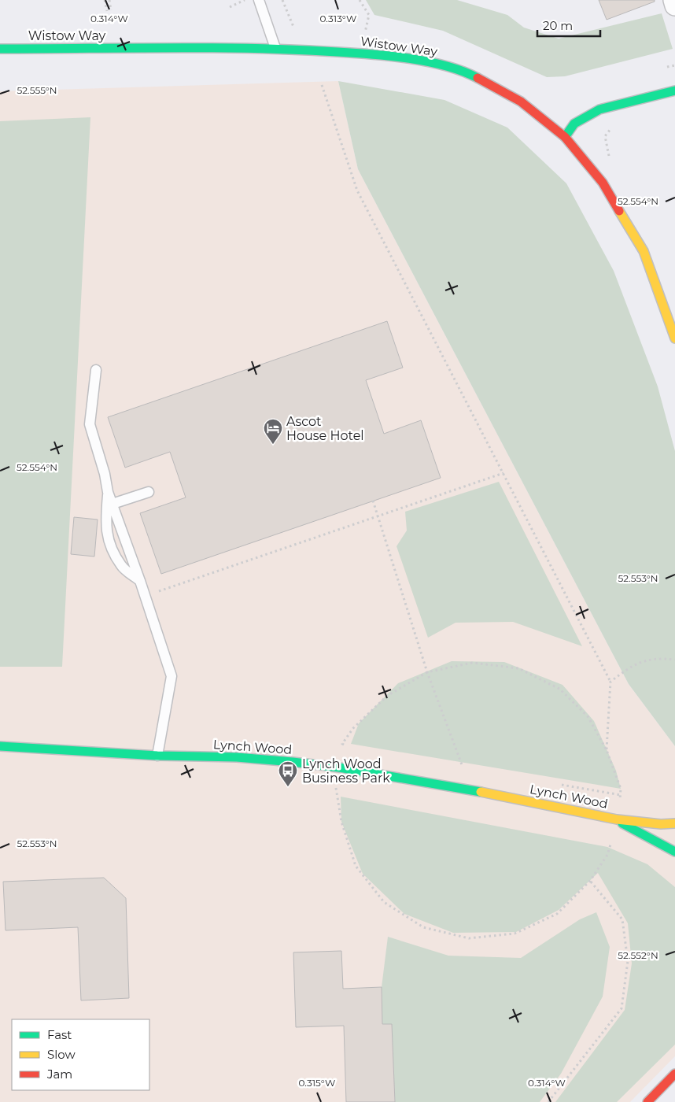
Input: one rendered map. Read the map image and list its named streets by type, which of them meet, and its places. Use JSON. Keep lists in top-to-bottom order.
{
  "streets": {
    "street": ["Wistow Way", "Lynch Wood"]
  },
  "places": {
    "hotel": ["Ascot House Hotel"],
    "bus stop": ["Lynch Wood Business Park"]
  },
  "legend": ["Fast", "Slow", "Jam"],
  "scale_bar": "20 m",
  "coordinates": [
    "0.314°W",
    "0.313°W",
    "52.555°N",
    "52.554°N",
    "52.553°N",
    "52.552°N",
    "0.315°W"
  ]
}
